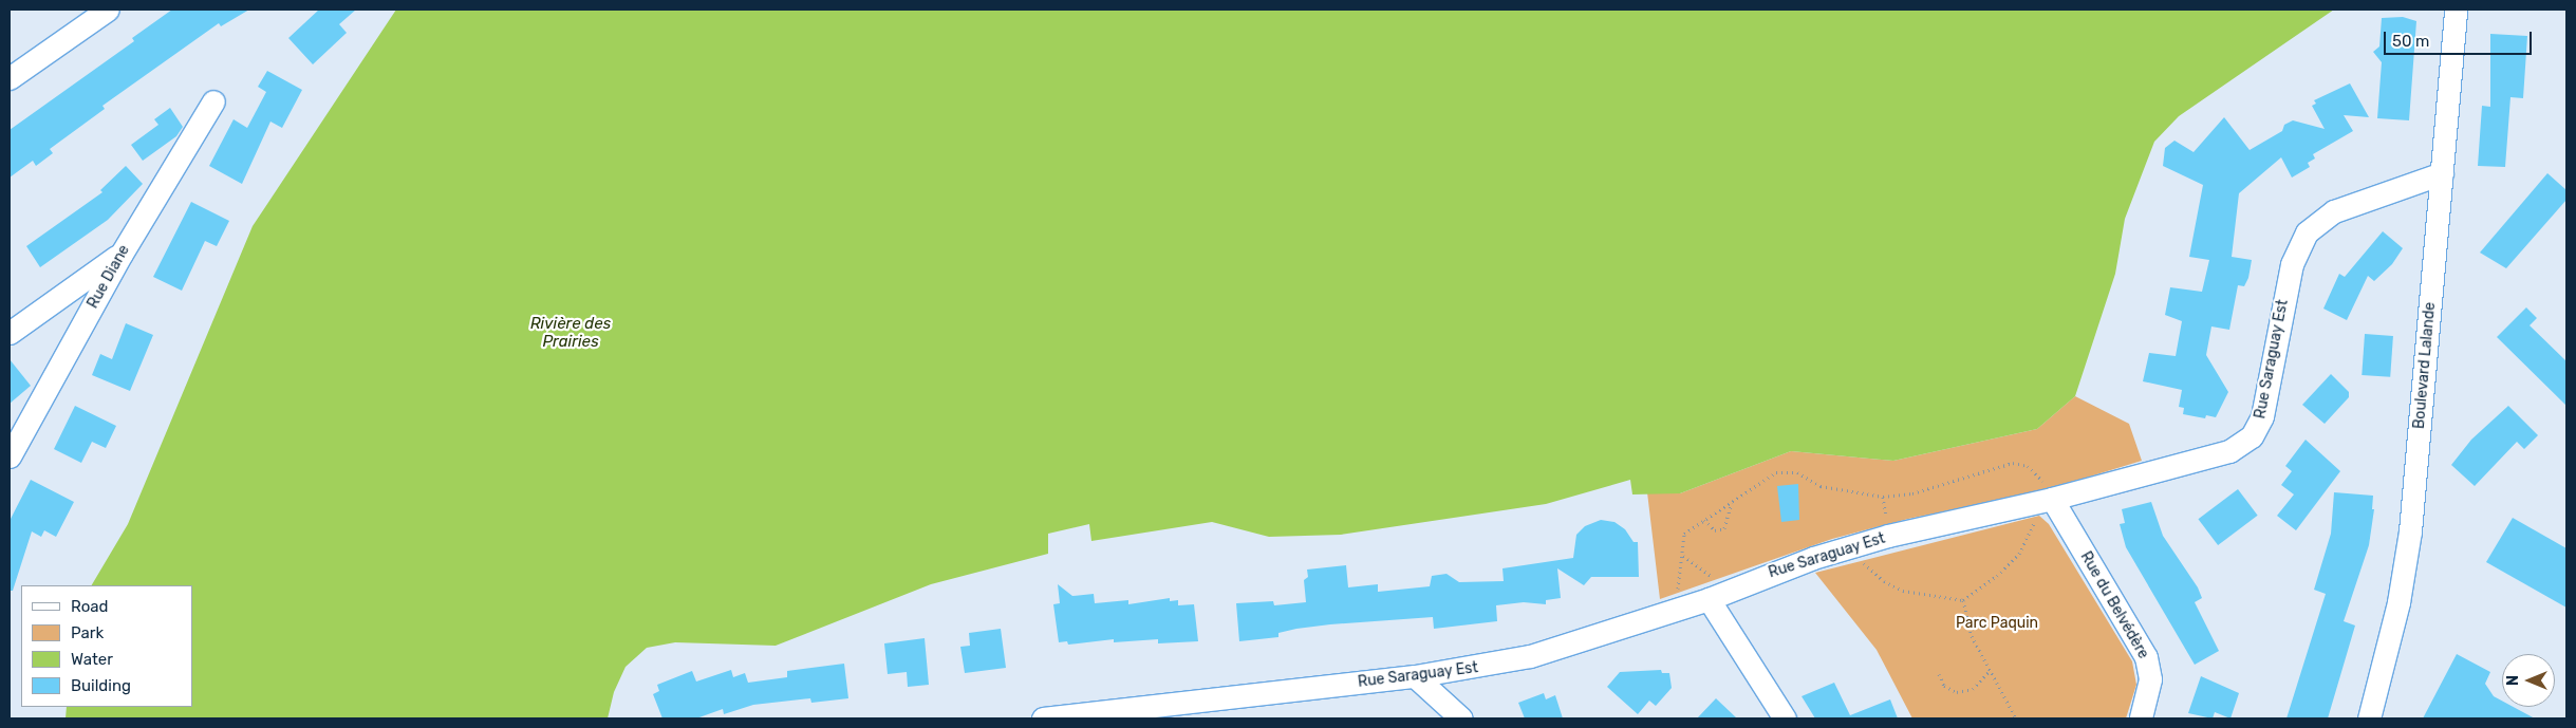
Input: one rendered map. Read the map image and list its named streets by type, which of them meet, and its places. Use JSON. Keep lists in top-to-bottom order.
{
  "streets": {
    "street": [
      "Rue Diane",
      "Rue Saraguay Est",
      "Boulevard Lalande",
      "Rue du Belvédère"
    ]
  },
  "crossings": [
    ["Rue Saraguay Est", "Boulevard Lalande"],
    ["Rue Saraguay Est", "Rue du Belvédère"]
  ],
  "water": ["Rivière des Prairies"],
  "parks": ["Parc Paquin"],
  "legend": [
    "Road",
    "Park",
    "Water",
    "Building"
  ],
  "scale_bar": "50 m",
  "north": "left"
}
